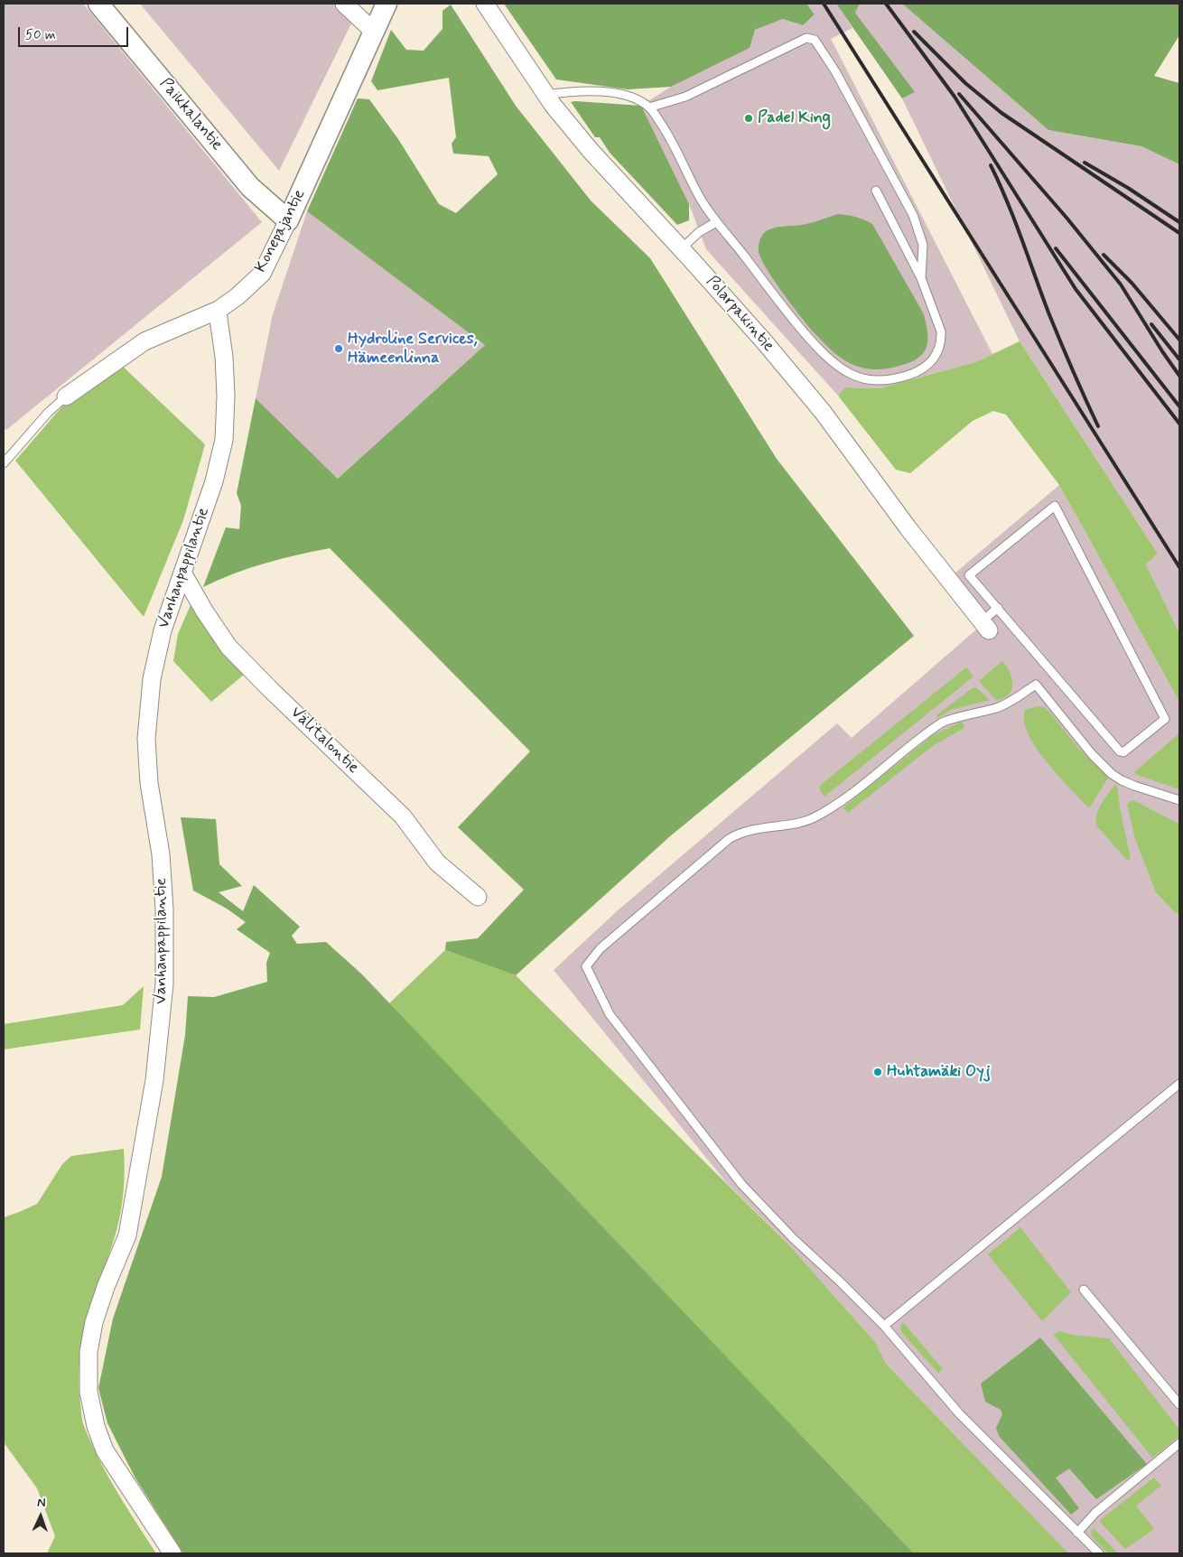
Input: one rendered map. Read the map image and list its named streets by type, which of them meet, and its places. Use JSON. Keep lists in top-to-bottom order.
{
  "streets": {
    "street": [
      "Paikkalantie",
      "Konepajantie",
      "Polarpakintie",
      "Vanhanpappilantie",
      "Välitalontie"
    ]
  },
  "crossings": [
    ["Paikkalantie", "Konepajantie"],
    ["Konepajantie", "Vanhanpappilantie"],
    ["Vanhanpappilantie", "Välitalontie"]
  ],
  "places": ["Padel King", "Hydroline Services, Hämeenlinna", "Huhtamäki Oyj"],
  "scale_bar": "50 m",
  "north": "top"
}
